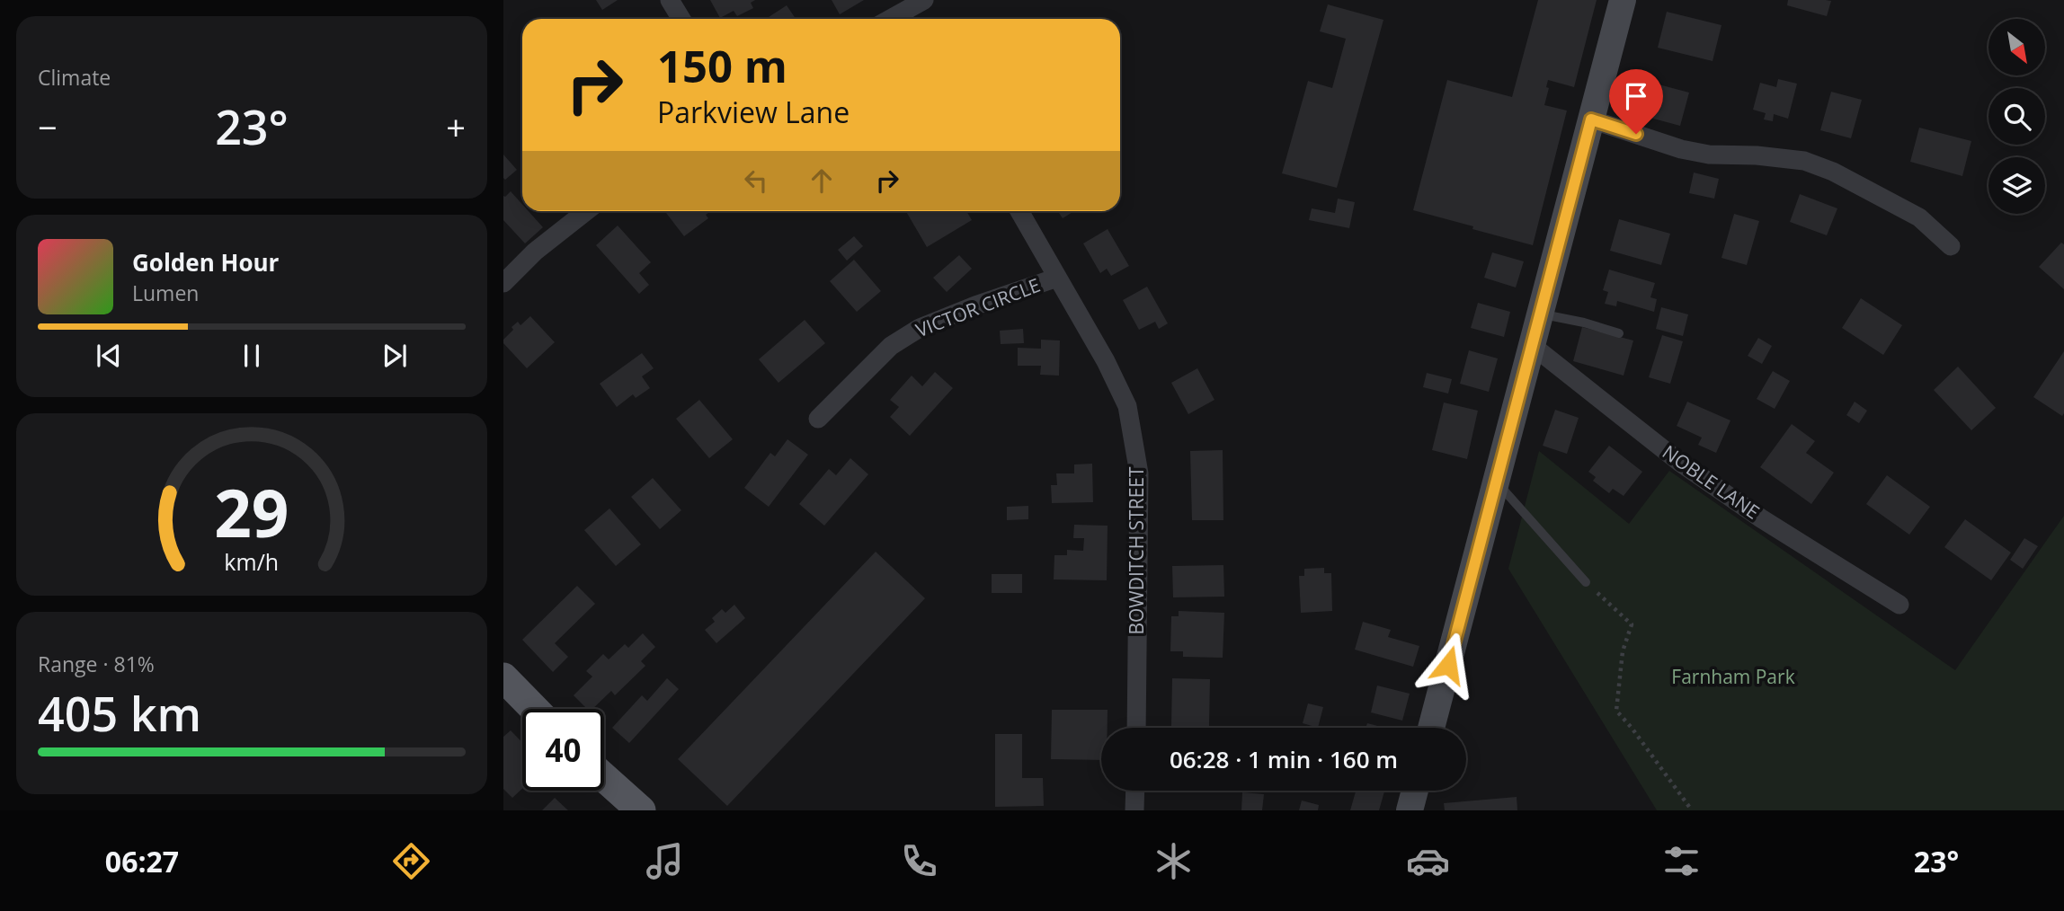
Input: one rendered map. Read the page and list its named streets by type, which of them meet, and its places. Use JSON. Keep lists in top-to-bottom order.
{
  "streets": {
    "street": ["VICTOR CIRCLE", "NOBLE LANE", "BOWDITCH STREET"]
  },
  "crossings": [
    ["VICTOR CIRCLE", "BOWDITCH STREET"]
  ],
  "parks": ["Farnham Park"],
  "north": "bottom right",
  "page": {
    "tile": [
      "Climate",
      ["Range · 81%", "405 km"]
    ],
    "turn": ["150 m", "Parkview Lane"],
    "heat": ["−", "23°", "+"],
    "song": ["Golden Hour", "Lumen"],
    "limit": "40",
    "trip": "06:28 · 1 min · 160 m",
    "tabs": ["06:27", "23°"],
    "gauge": ["29", "km/h"]
  }
}
